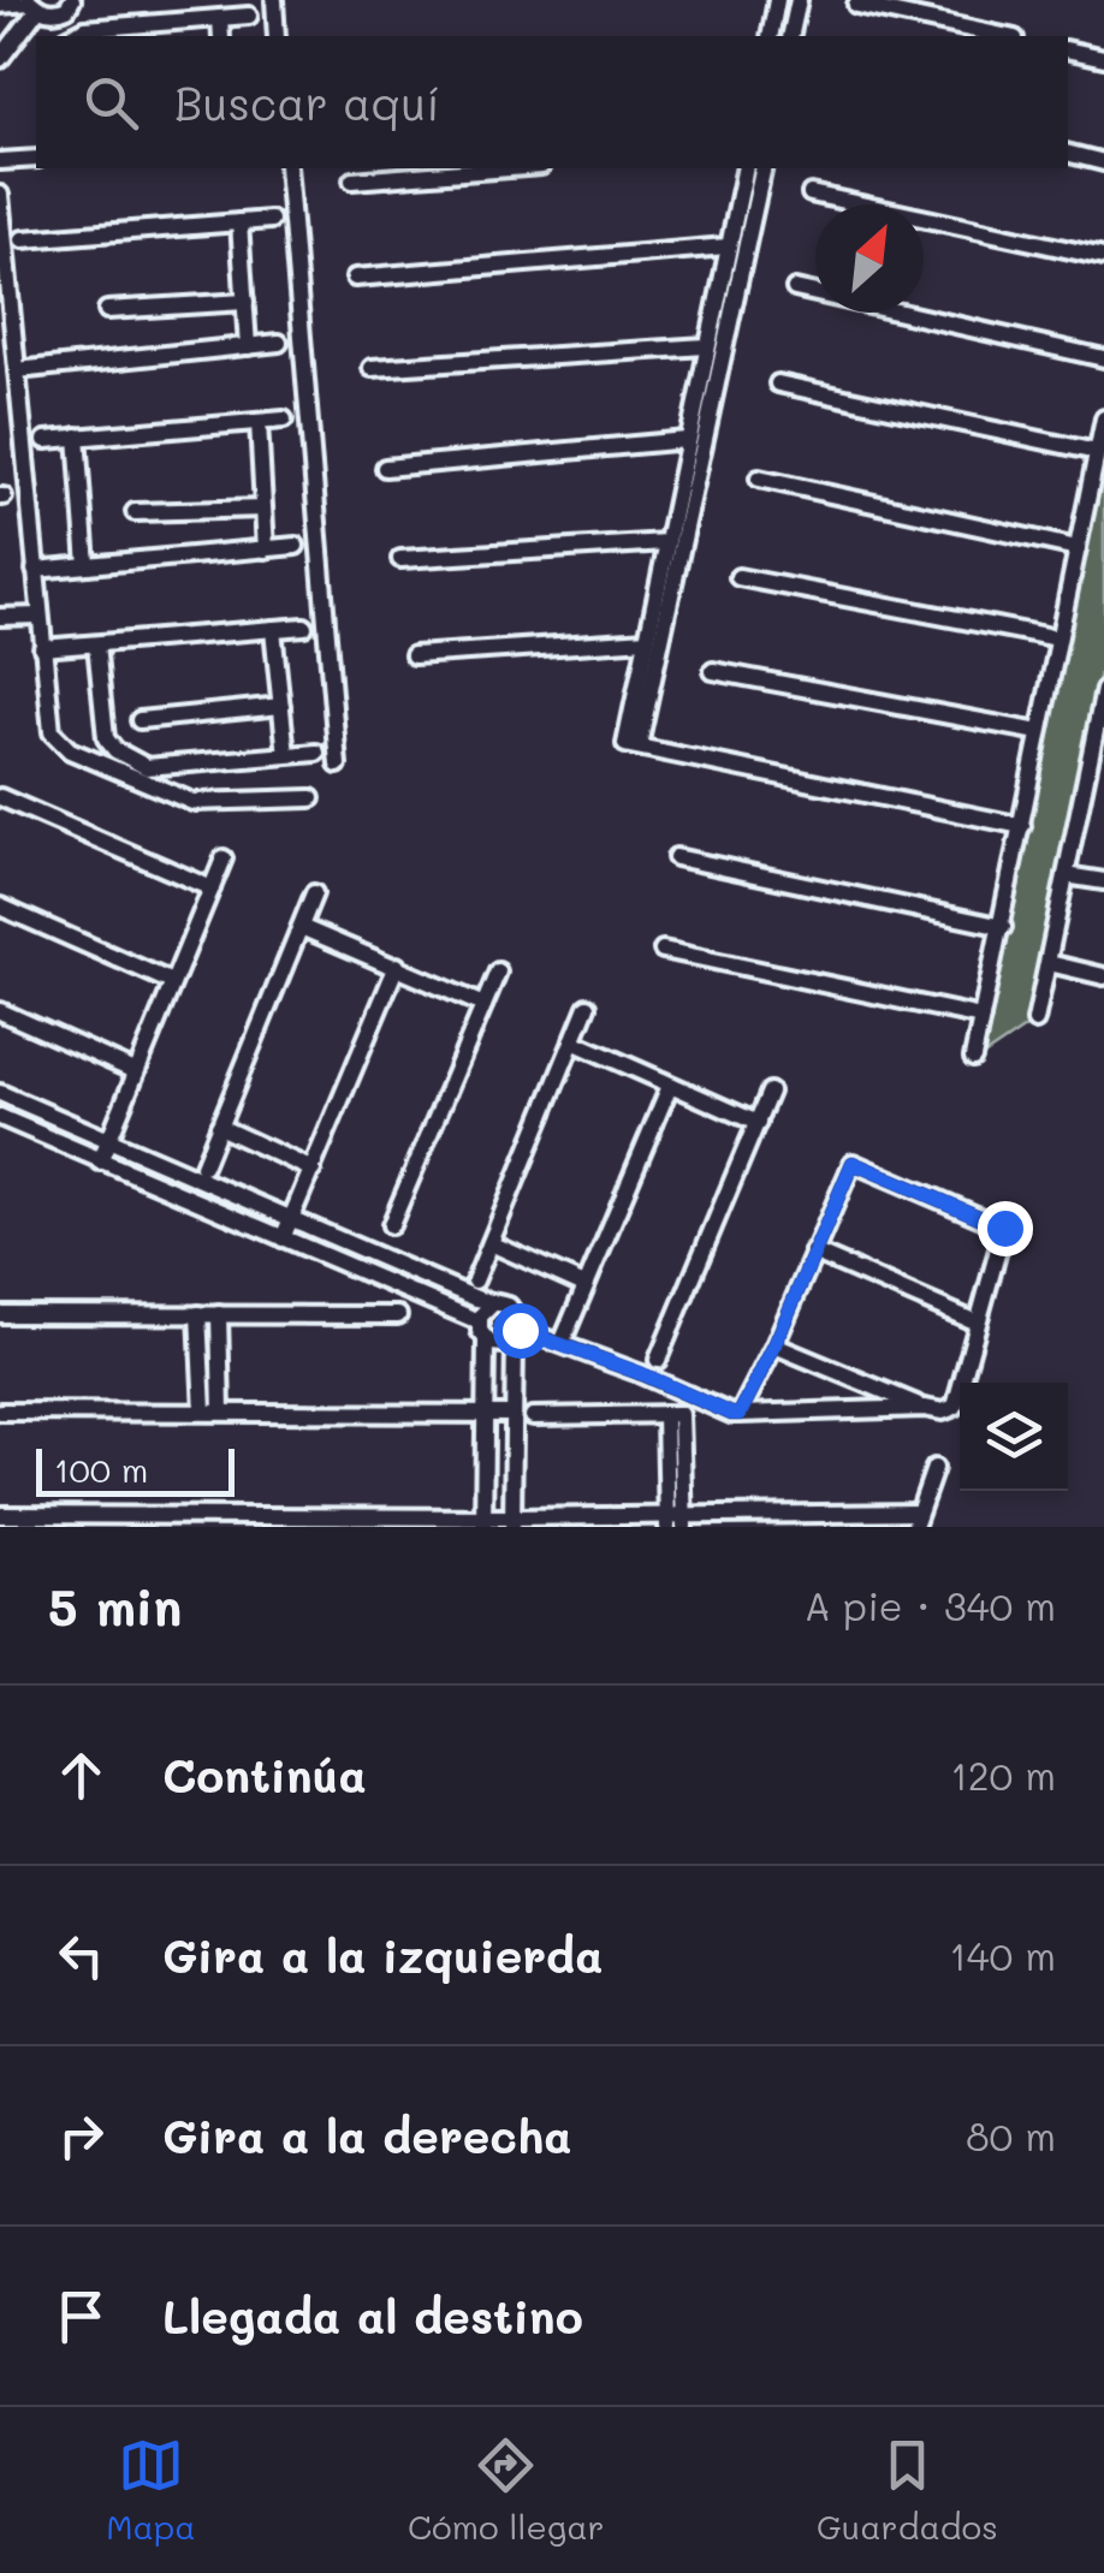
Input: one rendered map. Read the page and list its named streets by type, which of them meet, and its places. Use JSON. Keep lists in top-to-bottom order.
{
  "scale_bar": "100 m",
  "north": "top right",
  "page": {
    "search": "Buscar aquí",
    "scale": "100 m",
    "heading": ["5 min", "A pie · 340 m"],
    "list": [
      ["Continúa", "120 m"],
      ["Gira a la izquierda", "140 m"],
      ["Gira a la derecha", "80 m"],
      "Llegada al destino"
    ],
    "nav": ["Mapa", "Cómo llegar", "Guardados"]
  }
}
